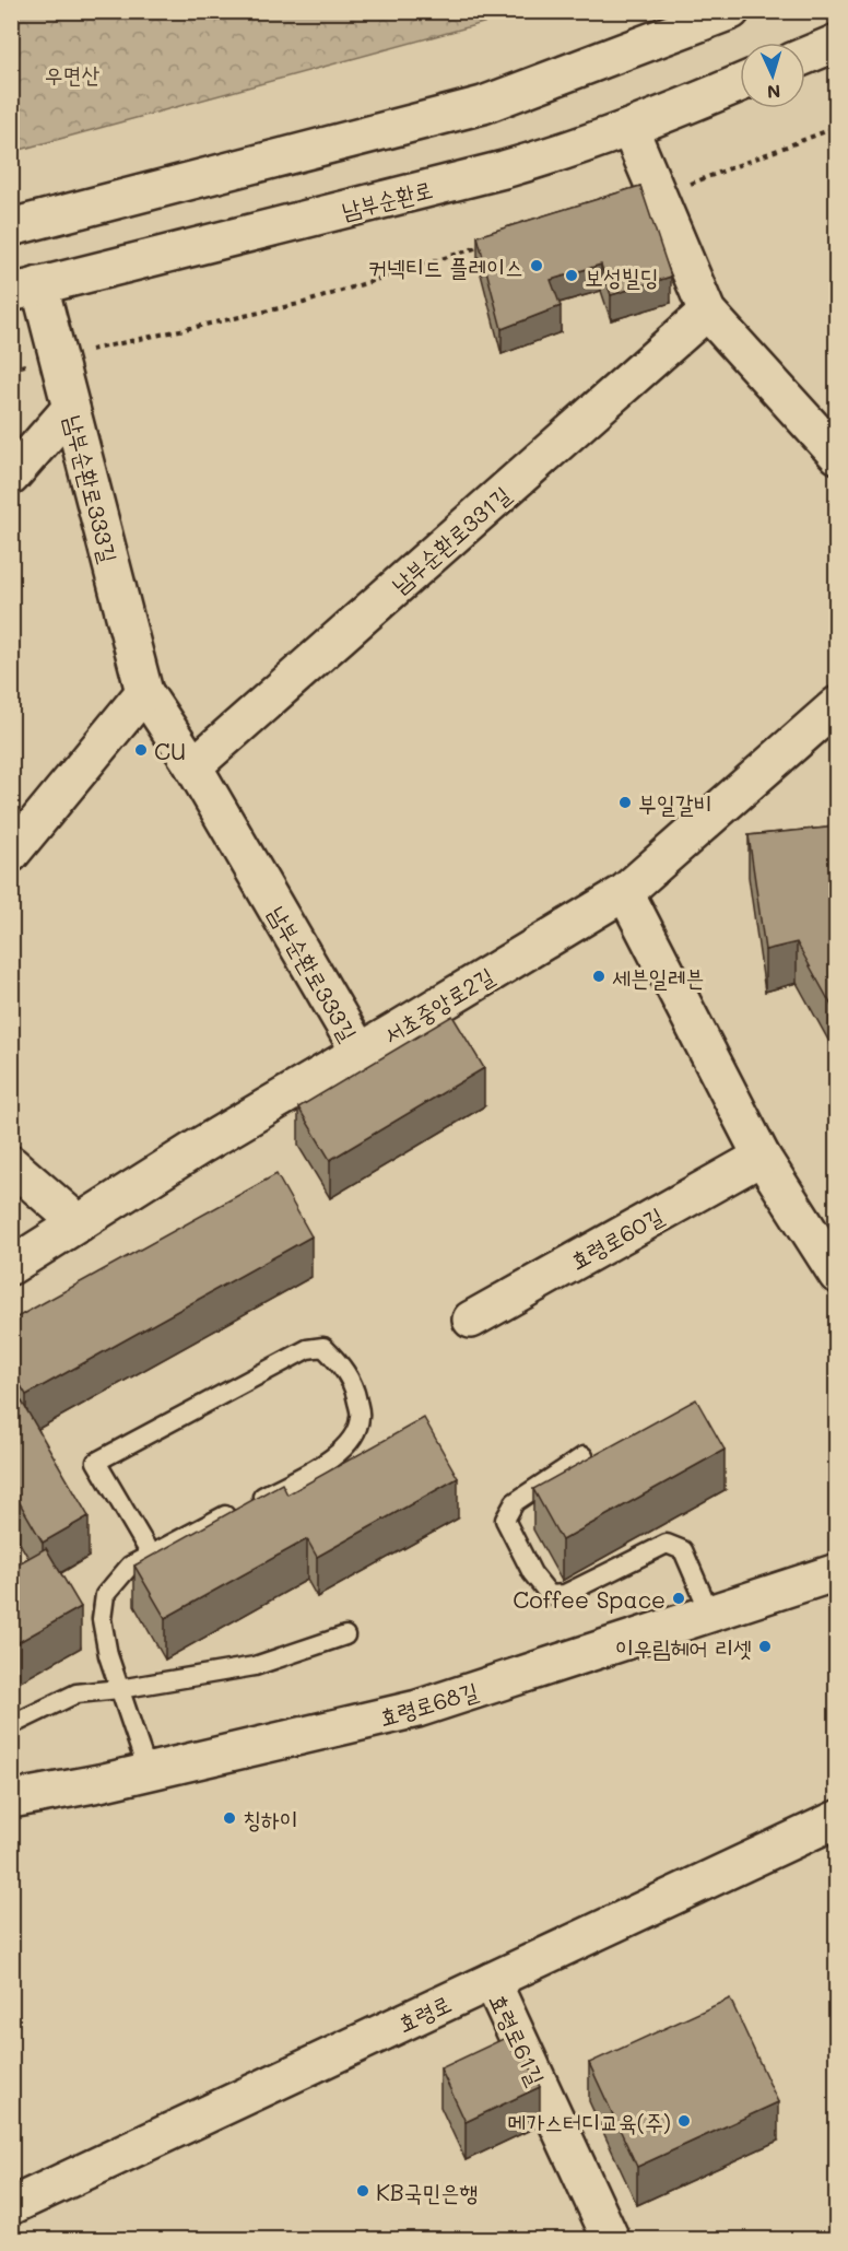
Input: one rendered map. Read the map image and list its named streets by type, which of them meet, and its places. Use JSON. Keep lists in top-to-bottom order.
{
  "streets": {
    "street": [
      "남부순환로",
      "남부순환로333길",
      "남부순환로331길",
      "서초중앙로2길",
      "효령로60길",
      "효령로68길",
      "효령로",
      "효령로61길"
    ]
  },
  "crossings": [
    ["남부순환로", "남부순환로333길"],
    ["남부순환로333길", "남부순환로331길"],
    ["남부순환로333길", "서초중앙로2길"],
    ["효령로", "효령로61길"]
  ],
  "parks": ["우면산"],
  "places": [
    "커넥티드 플레이스",
    "보성빌딩",
    "CU",
    "부일갈비",
    "세븐일레븐",
    "Coffee Space",
    "이우림헤어 리셋",
    "칭하이",
    "메가스터디교육(주)",
    "KB국민은행"
  ],
  "north": "bottom"
}
